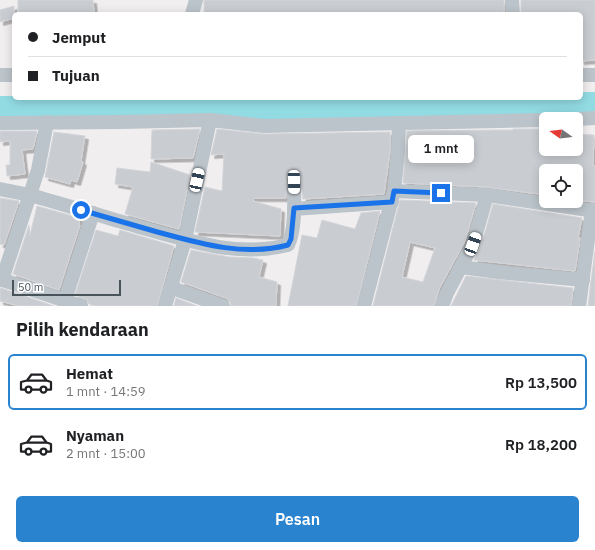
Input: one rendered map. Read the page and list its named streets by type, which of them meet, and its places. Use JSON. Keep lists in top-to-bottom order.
{
  "scale_bar": "50 m",
  "north": "left",
  "page": {
    "banner": ["Jemput", "Tujuan"],
    "bubble": "1 mnt",
    "scale": "50 m",
    "heading": "Pilih kendaraan",
    "list": [
      {
        "name": "Hemat",
        "note": "1 mnt · 14:59",
        "value": "Rp 13,500"
      },
      {
        "name": "Nyaman",
        "note": "2 mnt · 15:00",
        "value": "Rp 18,200"
      }
    ],
    "buttons": "Pesan"
  }
}
